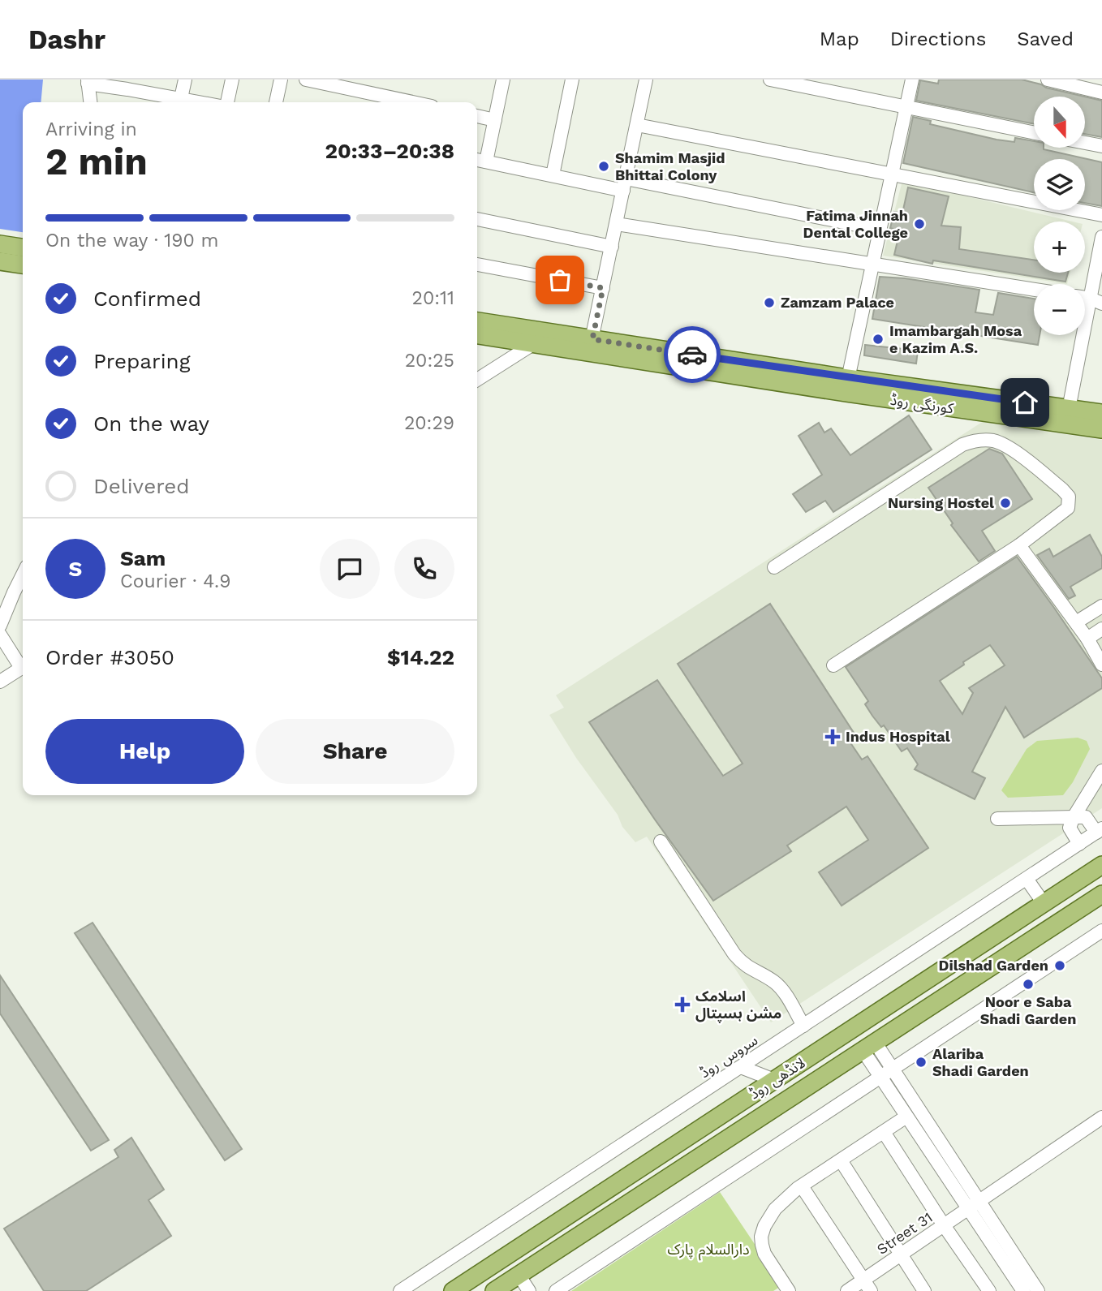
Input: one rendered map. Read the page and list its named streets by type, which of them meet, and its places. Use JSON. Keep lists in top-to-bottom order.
{
  "streets": {
    "main road": ["کورنگی روڈ", "لانڈھی روڈ"],
    "street": ["سروس روڈ", "Street 31"]
  },
  "parks": ["دارالسلام پارک"],
  "places": {
    "other": [
      "Shamim Masjid Bhittai Colony",
      "Fatima Jinnah Dental College",
      "Zamzam Palace",
      "Imambargah Mosa e Kazim A.S.",
      "Nursing Hostel",
      "Dilshad Garden",
      "Noor e Saba Shadi Garden",
      "Alariba Shadi Garden"
    ],
    "health": ["Indus Hospital", "اسلامک مشن ہسپتال"]
  },
  "north": "bottom",
  "page": {
    "header": "Dashr",
    "nav": ["Map", "Directions", "Saved"],
    "map_buttons": ["+", "−"],
    "heading": ["2 min", "Arriving in", "20:33–20:38"],
    "panel": [
      "Sam",
      "Courier · 4.9",
      "Order #3050",
      "$14.22"
    ],
    "bar": "On the way · 190 m",
    "list": [
      ["Confirmed", "20:11"],
      ["Preparing", "20:25"],
      ["On the way", "20:29"],
      "Delivered"
    ],
    "round": "S",
    "buttons": ["Help", "Share"]
  }
}
